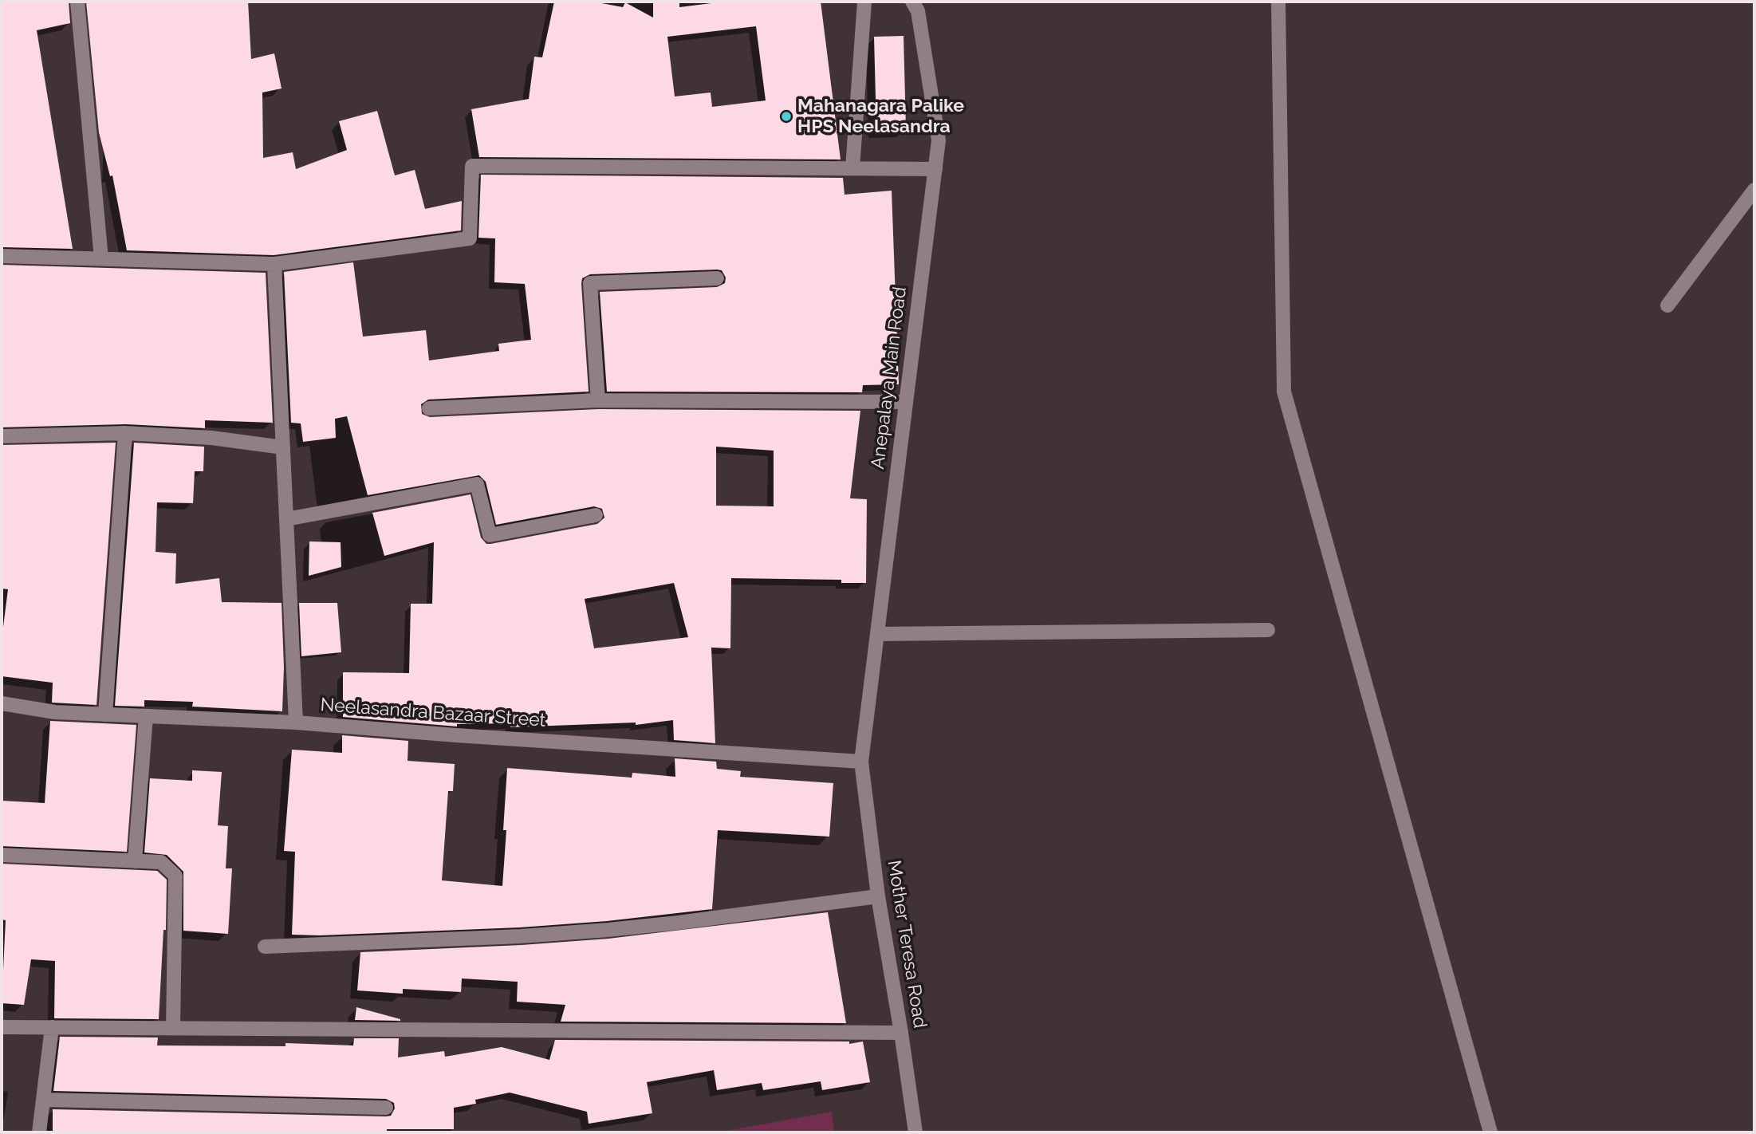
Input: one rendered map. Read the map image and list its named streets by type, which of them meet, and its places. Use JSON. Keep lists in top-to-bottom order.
{
  "streets": {
    "street": ["Anepalaya Main Road", "Neelasandra Bazaar Street", "Mother Teresa Road"]
  },
  "crossings": [
    ["Anepalaya Main Road", "Neelasandra Bazaar Street"],
    ["Anepalaya Main Road", "Mother Teresa Road"],
    ["Neelasandra Bazaar Street", "Mother Teresa Road"]
  ],
  "places": ["Mahanagara Palike HPS Neelasandra"]
}
